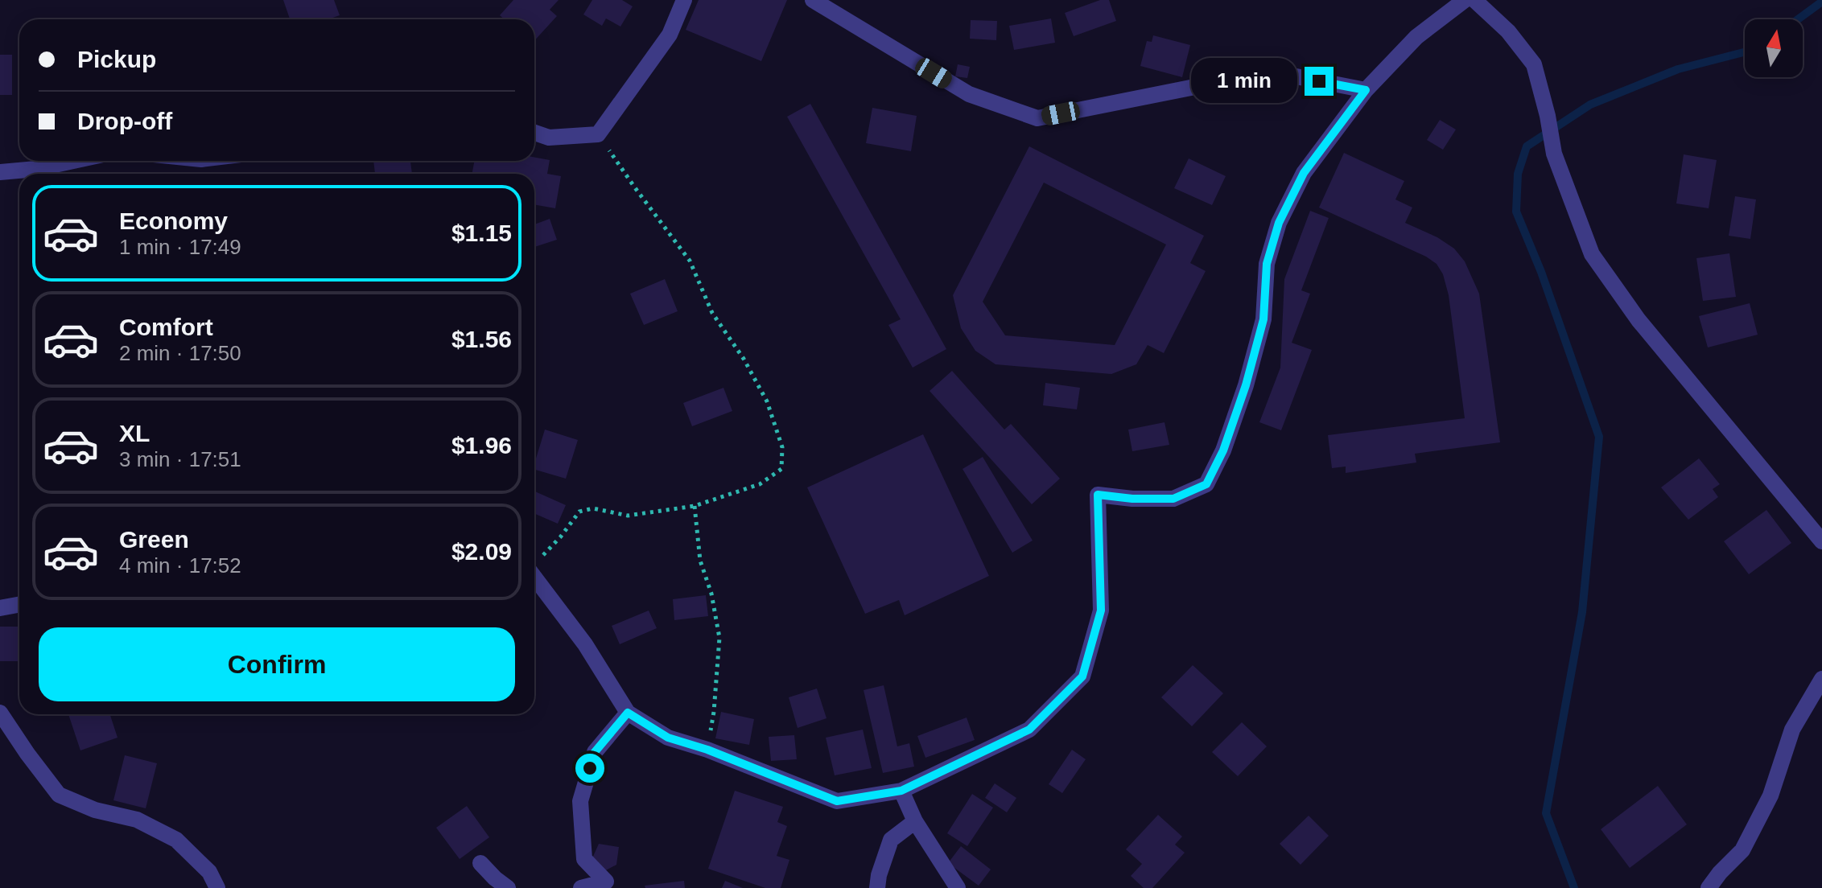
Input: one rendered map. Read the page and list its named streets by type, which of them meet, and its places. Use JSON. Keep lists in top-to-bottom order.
{
  "north": "top",
  "page": {
    "banner": ["Pickup", "Drop-off"],
    "bubble": "1 min",
    "list": [
      {
        "name": "Economy",
        "note": "1 min · 17:49",
        "value": "$1.15"
      },
      {
        "name": "Comfort",
        "note": "2 min · 17:50",
        "value": "$1.56"
      },
      {
        "name": "XL",
        "note": "3 min · 17:51",
        "value": "$1.96"
      },
      {
        "name": "Green",
        "note": "4 min · 17:52",
        "value": "$2.09"
      }
    ],
    "buttons": "Confirm"
  }
}
